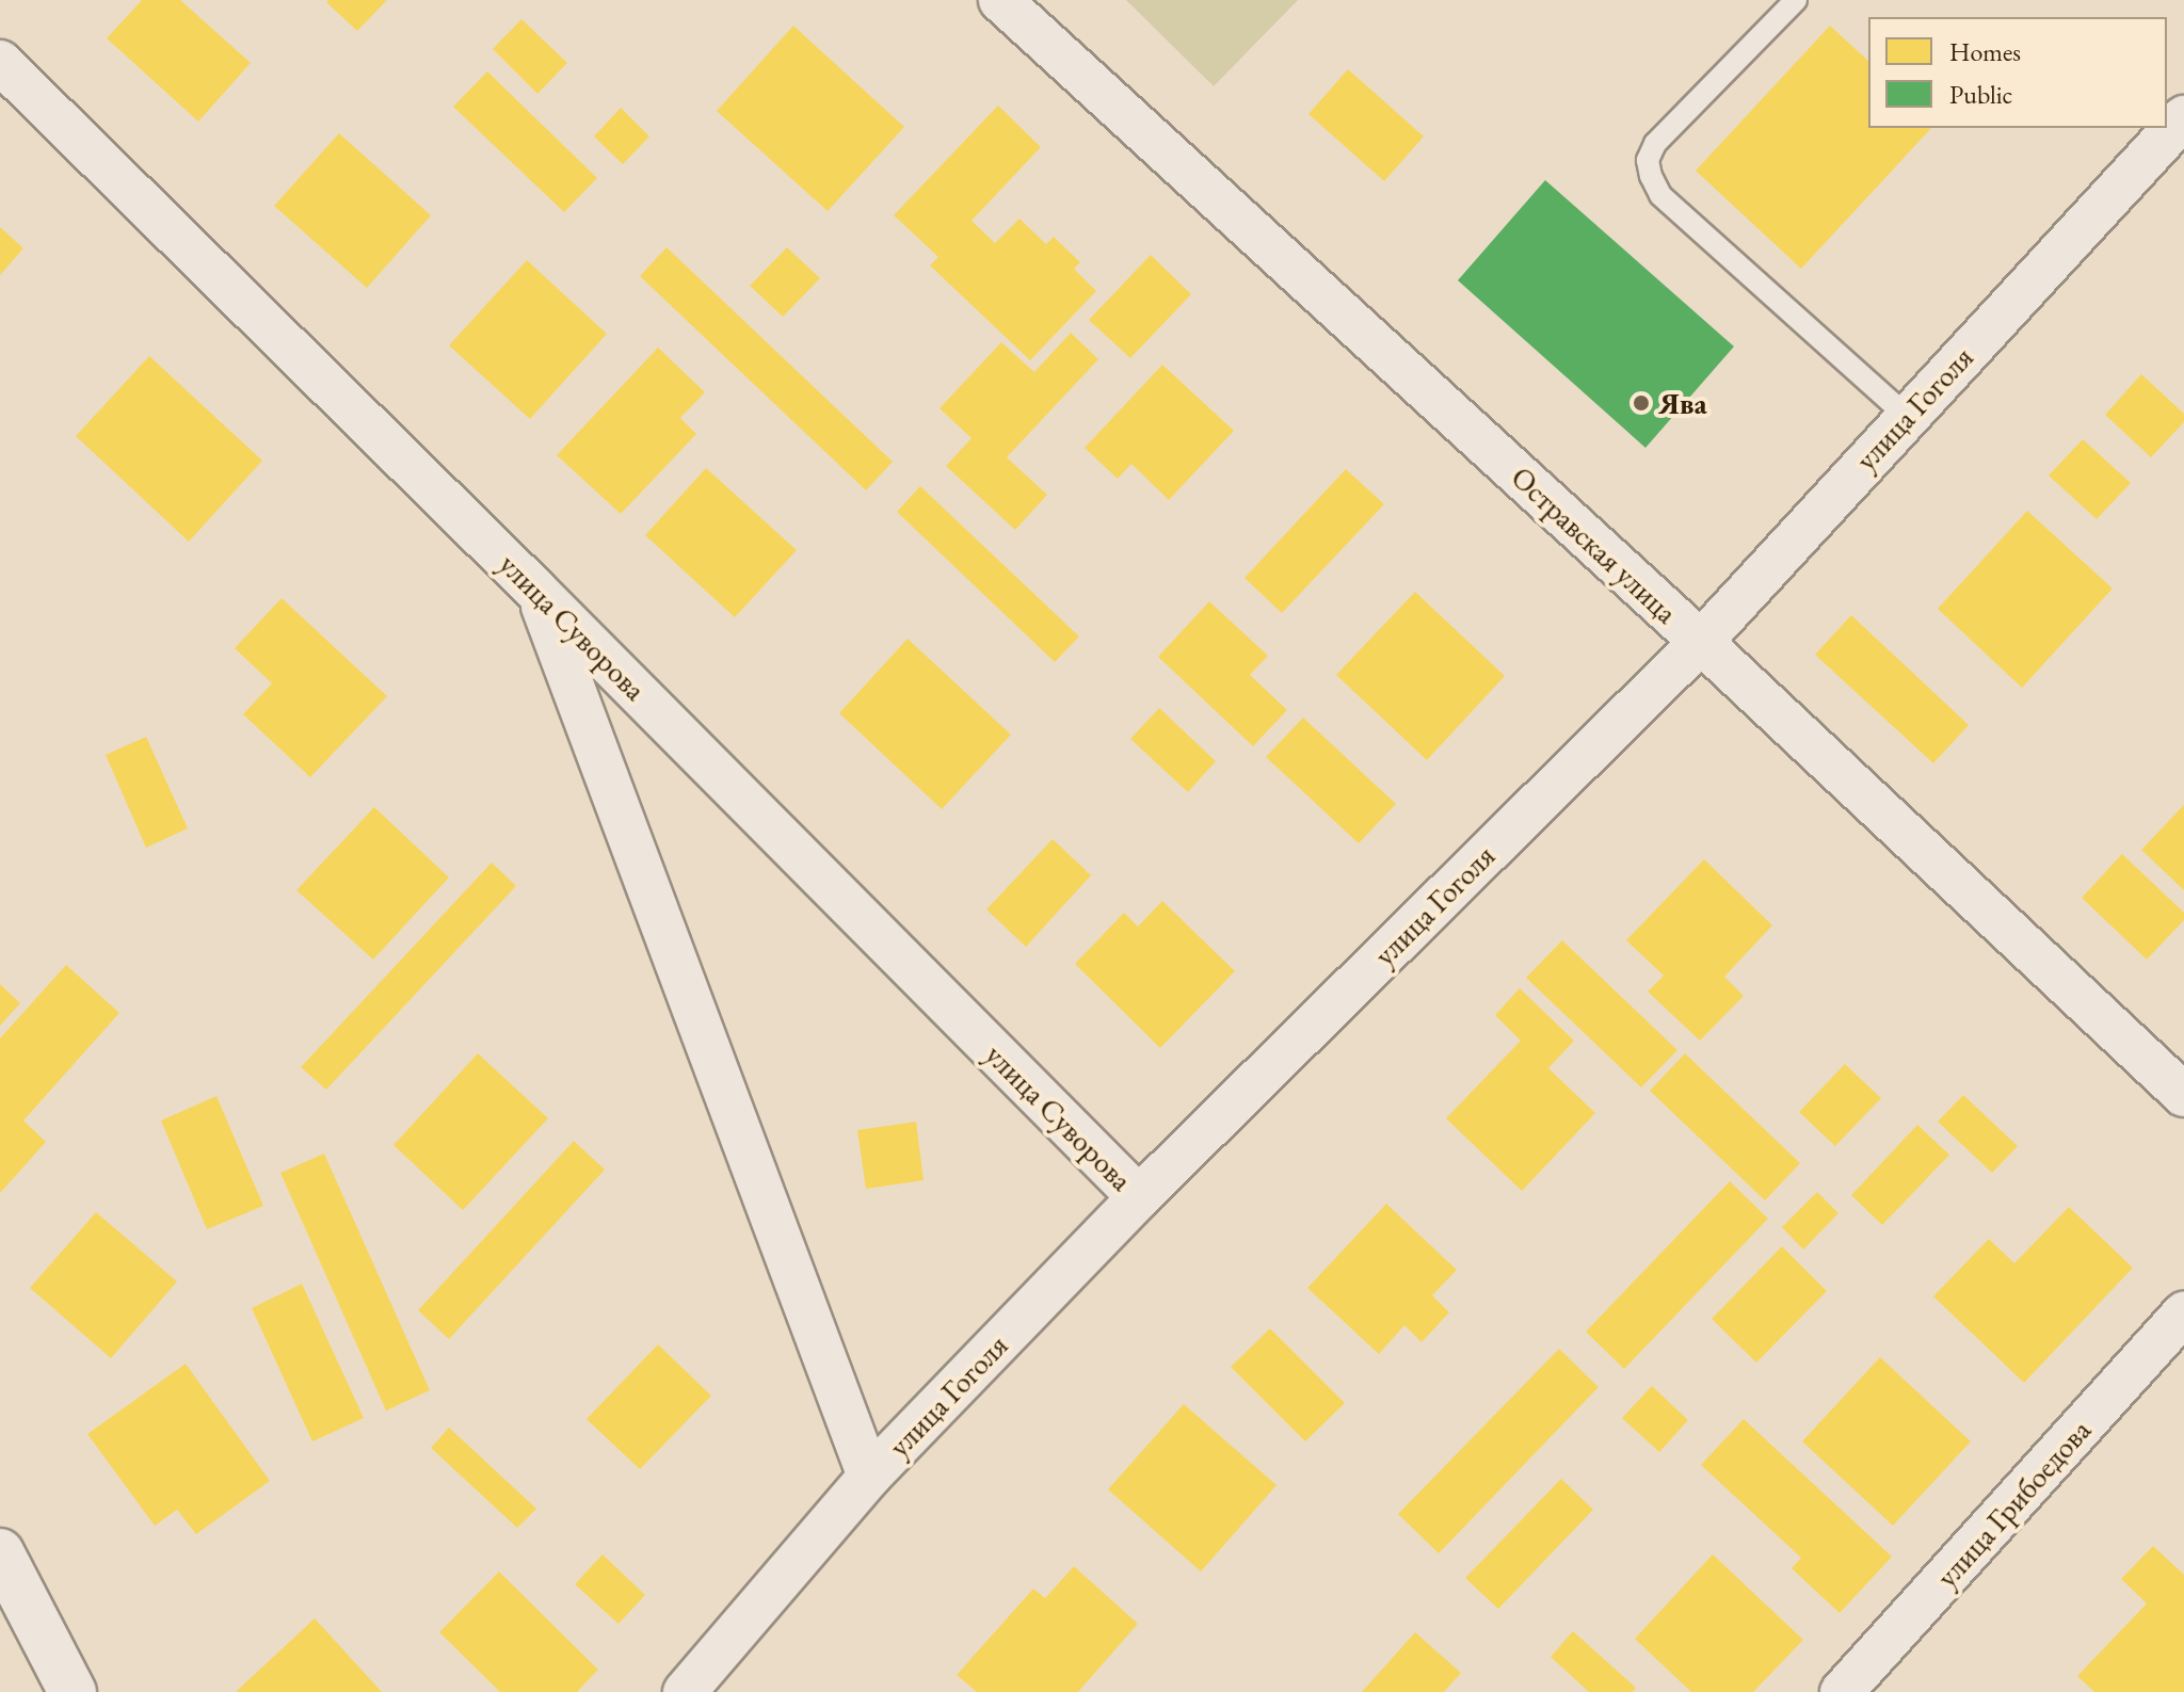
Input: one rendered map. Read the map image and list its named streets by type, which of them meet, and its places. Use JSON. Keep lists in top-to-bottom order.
{
  "streets": {
    "street": [
      "улица Гоголя",
      "Остравская улица",
      "улица Суворова",
      "улица Грибоедова"
    ]
  },
  "crossings": [
    ["улица Гоголя", "Остравская улица"],
    ["улица Гоголя", "улица Суворова"]
  ],
  "places": ["Ява"],
  "legend": ["Homes", "Public"]
}
